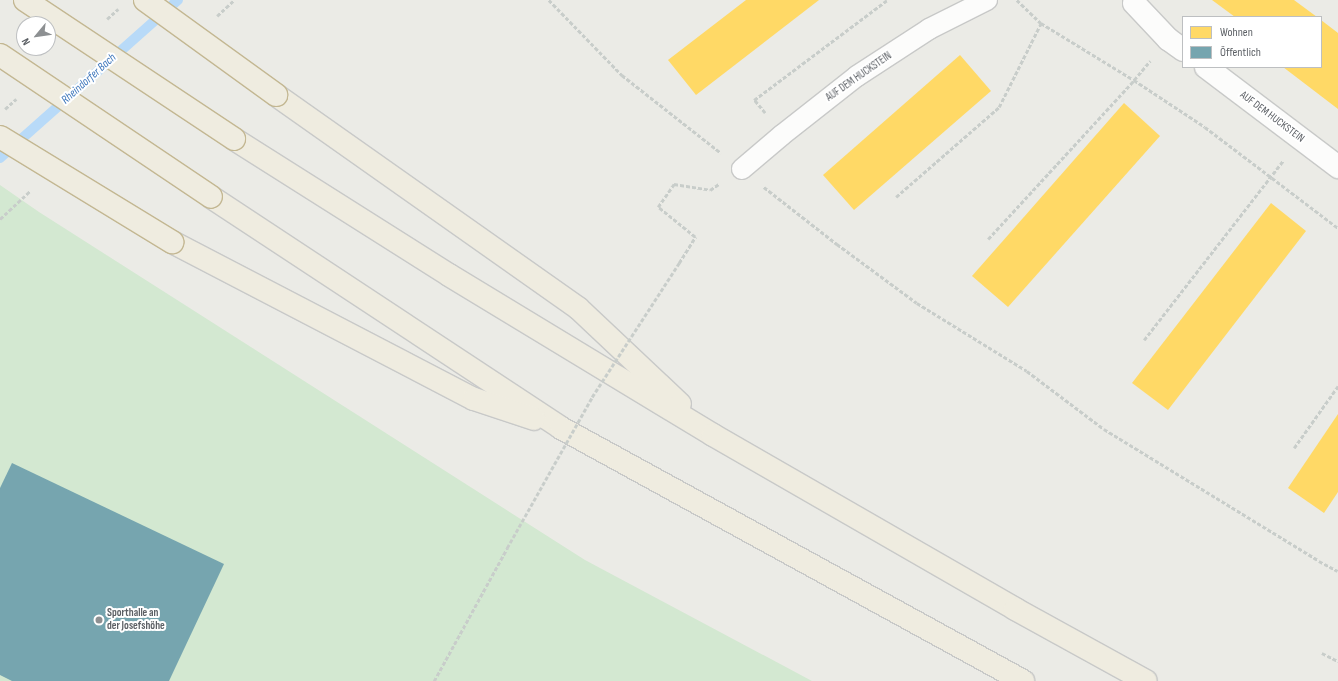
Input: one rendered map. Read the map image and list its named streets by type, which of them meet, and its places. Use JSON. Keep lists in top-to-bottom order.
{
  "streets": {
    "street": ["AUF DEM HUCKSTEIN"]
  },
  "water": ["Rheindorfer Bach"],
  "places": ["Sporthalle an der Josefshöhe"],
  "legend": ["Wohnen", "Öffentlich"],
  "north": "bottom left"
}
